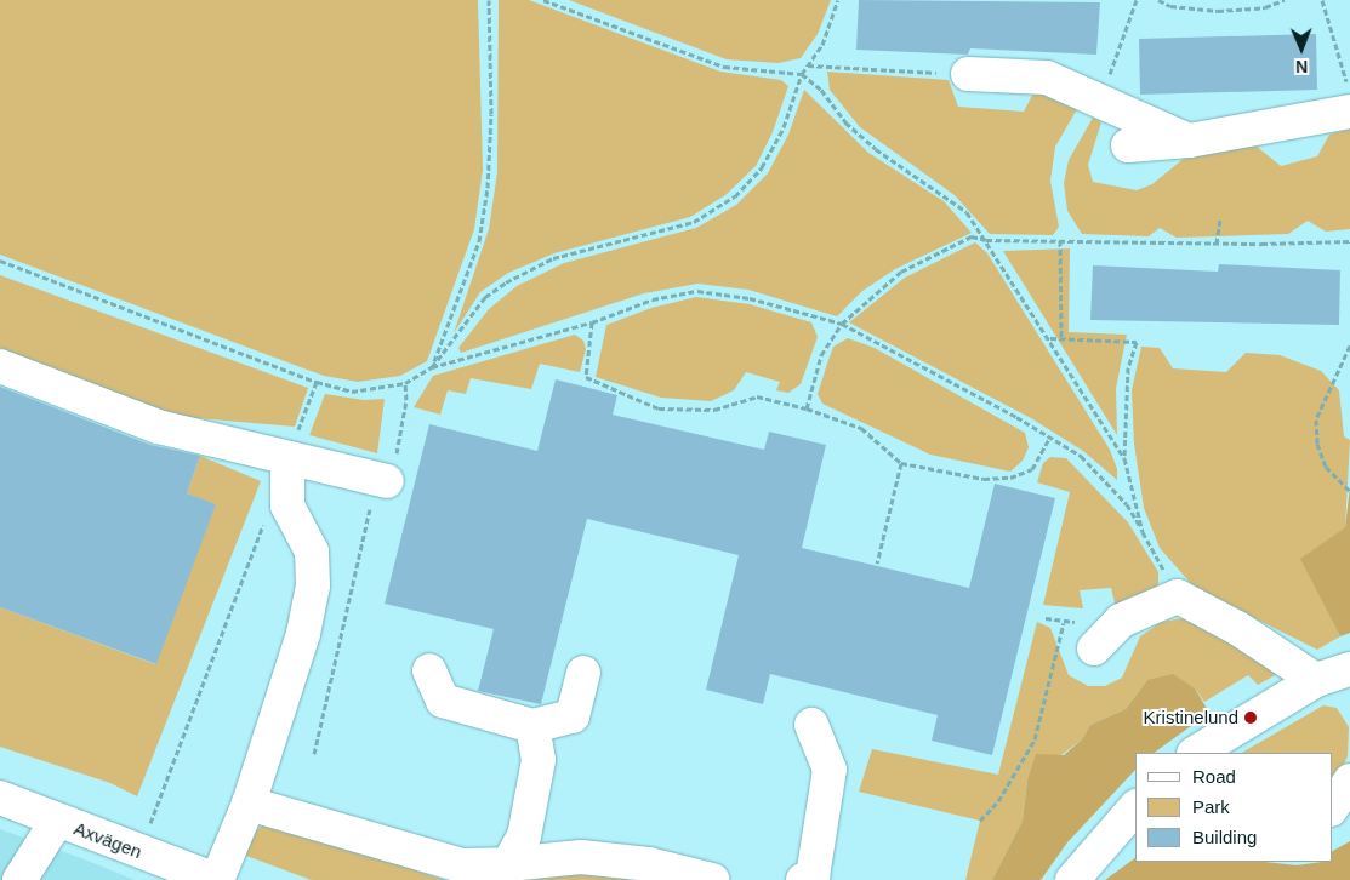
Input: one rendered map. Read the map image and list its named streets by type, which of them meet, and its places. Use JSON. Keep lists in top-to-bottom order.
{
  "streets": {
    "street": ["Axvägen"]
  },
  "places": ["Kristinelund"],
  "legend": ["Road", "Park", "Building"],
  "north": "bottom"
}
